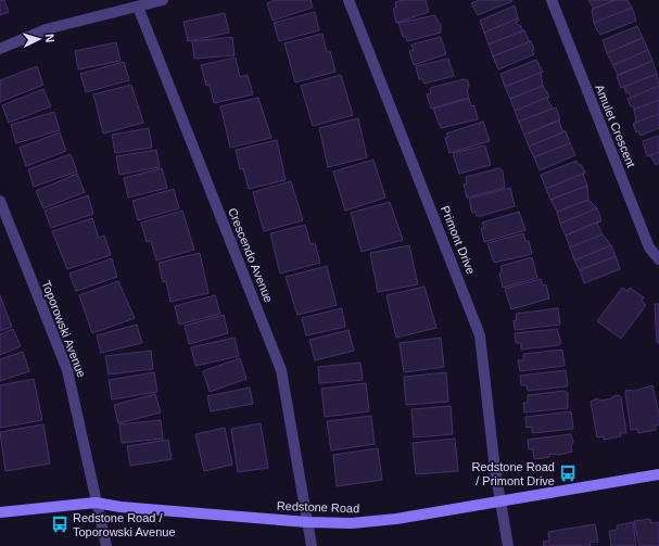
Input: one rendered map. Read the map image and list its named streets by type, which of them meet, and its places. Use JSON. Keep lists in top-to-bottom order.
{
  "streets": {
    "street": [
      "Amulet Crescent",
      "Primont Drive",
      "Crescendo Avenue",
      "Toporowski Avenue",
      "Redstone Road"
    ]
  },
  "crossings": [
    ["Primont Drive", "Redstone Road"],
    ["Crescendo Avenue", "Redstone Road"],
    ["Toporowski Avenue", "Redstone Road"]
  ],
  "places": {
    "bus stop": ["Redstone Road / Primont Drive", "Redstone Road / Toporowski Avenue"]
  },
  "north": "right"
}
